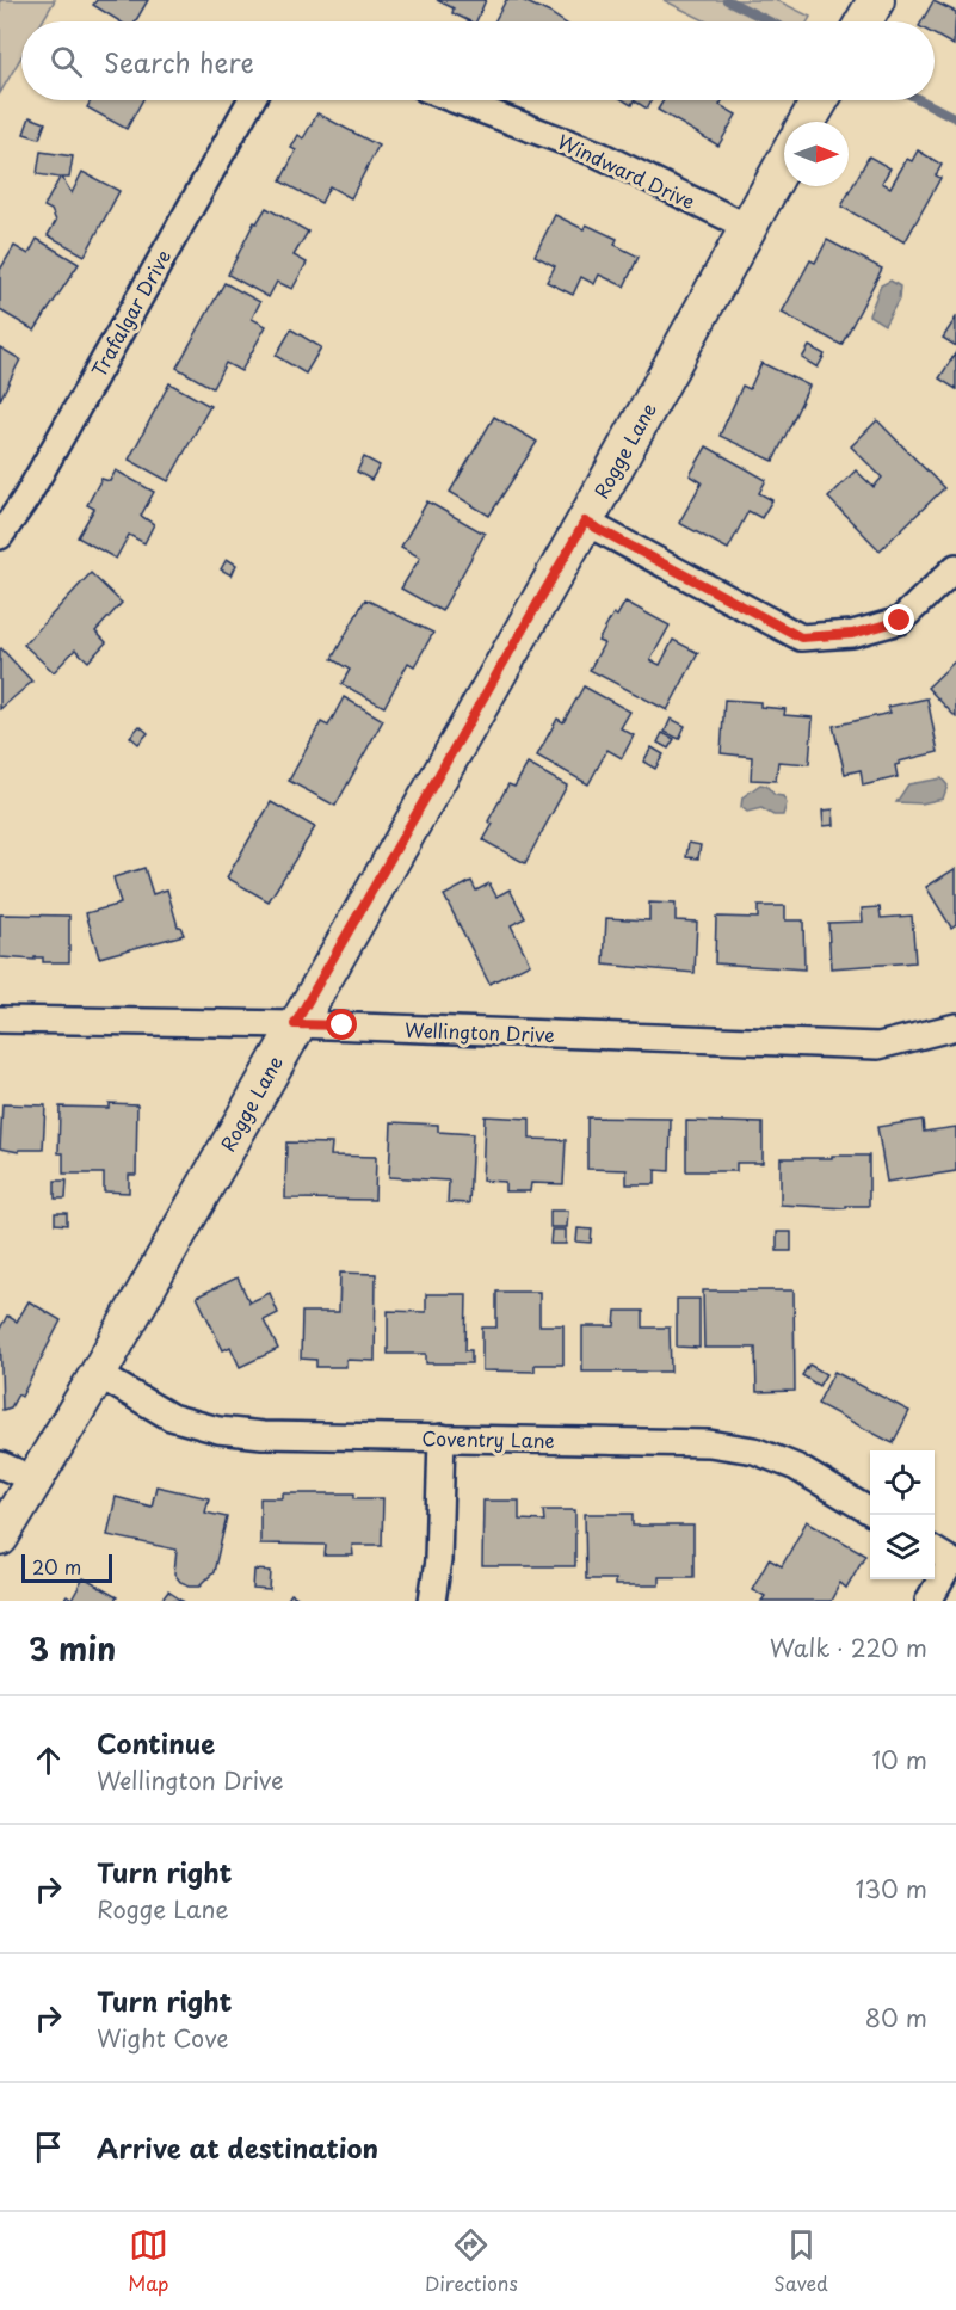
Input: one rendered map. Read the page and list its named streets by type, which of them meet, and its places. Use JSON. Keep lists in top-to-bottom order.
{
  "streets": {
    "street": [
      "Windward Drive",
      "Trafalgar Drive",
      "Rogge Lane",
      "Wellington Drive",
      "Coventry Lane"
    ]
  },
  "crossings": [
    ["Windward Drive", "Rogge Lane"],
    ["Rogge Lane", "Wellington Drive"],
    ["Rogge Lane", "Coventry Lane"]
  ],
  "scale_bar": "20 m",
  "north": "right",
  "page": {
    "search": "Search here",
    "scale": "20 m",
    "heading": ["3 min", "Walk · 220 m"],
    "list": [
      ["Continue", "Wellington Drive", "10 m"],
      ["Turn right", "Rogge Lane", "130 m"],
      ["Turn right", "Wight Cove", "80 m"],
      "Arrive at destination"
    ],
    "nav": ["Map", "Directions", "Saved"]
  }
}
